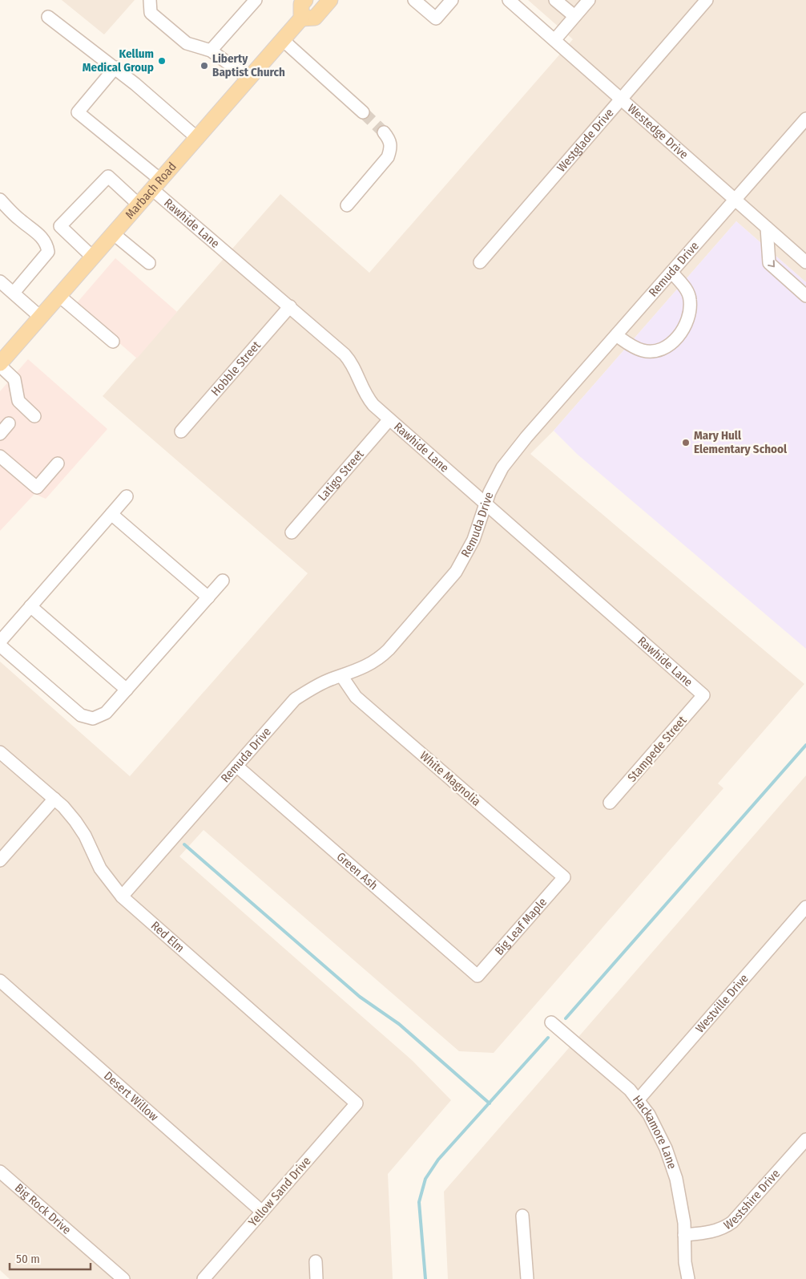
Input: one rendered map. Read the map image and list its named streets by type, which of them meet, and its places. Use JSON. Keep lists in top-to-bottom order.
{
  "streets": {
    "main road": ["Marbach Road"],
    "street": [
      "Westedge Drive",
      "Westglade Drive",
      "Rawhide Lane",
      "Remuda Drive",
      "Hobble Street",
      "Latigo Street",
      "Stampede Street",
      "White Magnolia",
      "Green Ash",
      "Big Leaf Maple",
      "Red Elm",
      "Westville Drive",
      "Desert Willow",
      "Hackamore Lane",
      "Yellow Sand Drive",
      "Westshire Drive",
      "Big Rock Drive"
    ]
  },
  "crossings": [
    ["Westedge Drive", "Westglade Drive"],
    ["Westedge Drive", "Remuda Drive"],
    ["Marbach Road", "Rawhide Lane"],
    ["Rawhide Lane", "Remuda Drive"],
    ["Rawhide Lane", "Hobble Street"],
    ["Rawhide Lane", "Latigo Street"],
    ["Rawhide Lane", "Stampede Street"],
    ["Remuda Drive", "White Magnolia"],
    ["Remuda Drive", "Green Ash"],
    ["Remuda Drive", "Red Elm"],
    ["White Magnolia", "Big Leaf Maple"],
    ["Green Ash", "Big Leaf Maple"],
    ["Red Elm", "Yellow Sand Drive"],
    ["Westville Drive", "Hackamore Lane"],
    ["Desert Willow", "Yellow Sand Drive"],
    ["Hackamore Lane", "Westshire Drive"]
  ],
  "places": ["Kellum Medical Group", "Liberty Baptist Church", "Mary Hull Elementary School"],
  "scale_bar": "50 m"
}
